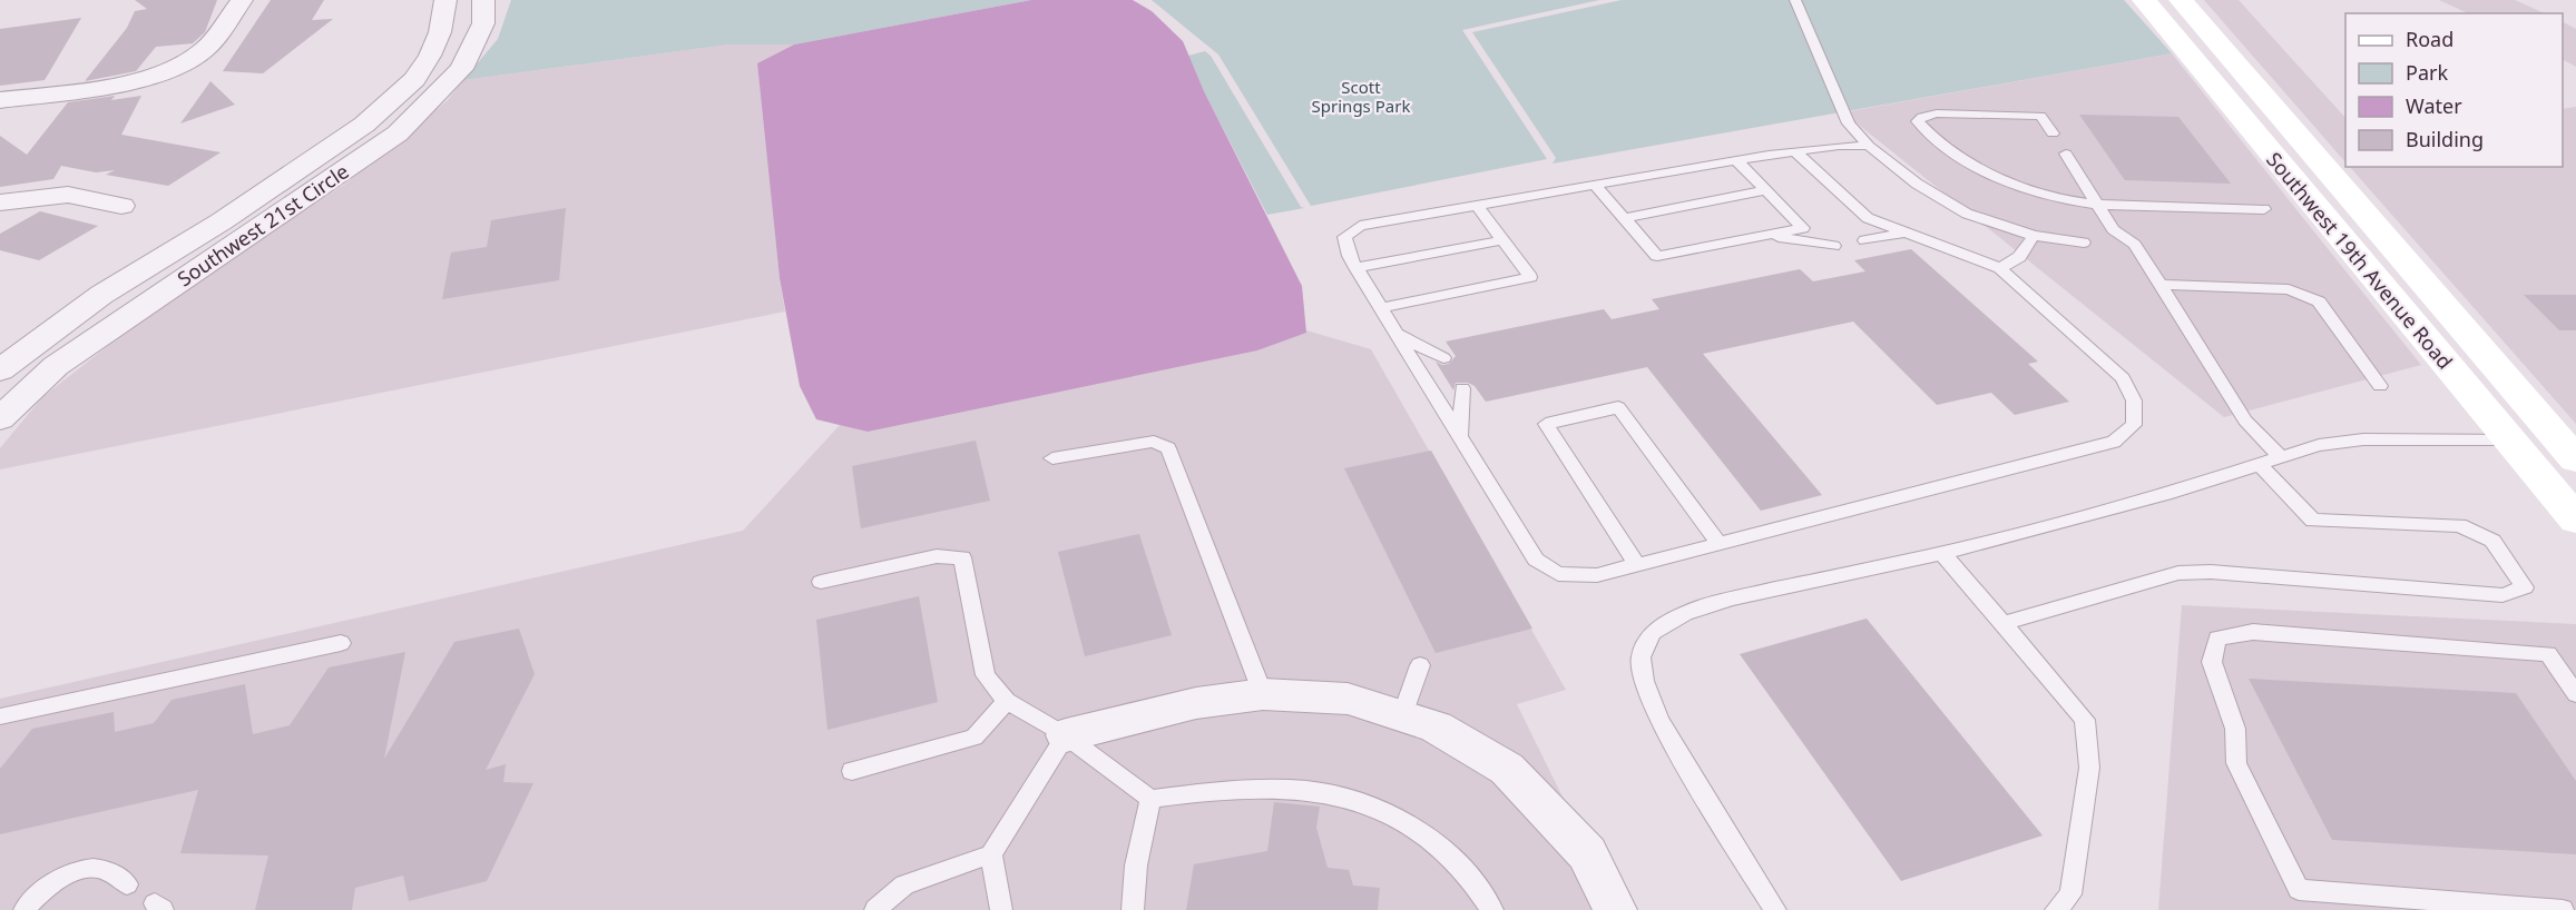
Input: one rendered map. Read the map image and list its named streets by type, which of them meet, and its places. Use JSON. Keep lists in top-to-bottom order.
{
  "streets": {
    "main road": ["Southwest 19th Avenue Road"],
    "street": ["Southwest 21st Circle"]
  },
  "parks": ["Scott Springs Park"],
  "legend": [
    "Road",
    "Park",
    "Water",
    "Building"
  ]
}
